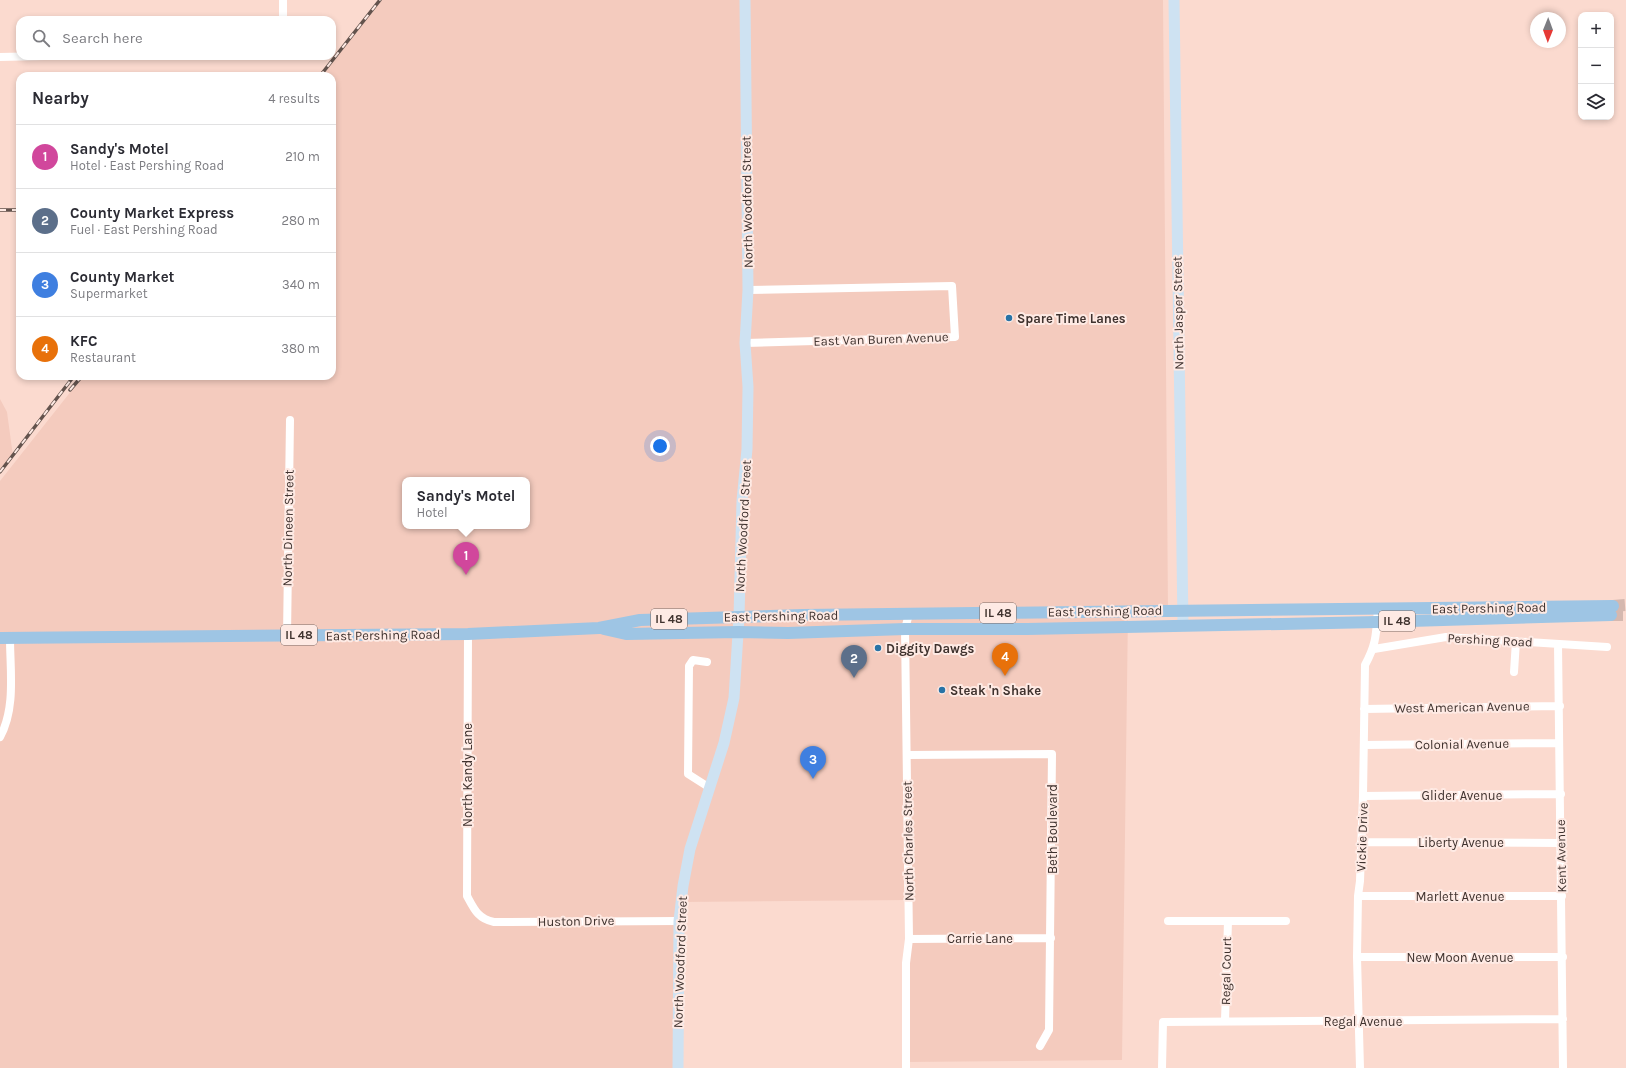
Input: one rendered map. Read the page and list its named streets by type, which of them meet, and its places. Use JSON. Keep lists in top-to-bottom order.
{
  "streets": {
    "main road": ["East Pershing Road", "IL 48"],
    "street": [
      "North Woodford Street",
      "North Jasper Street",
      "East Van Buren Avenue",
      "North Dineen Street",
      "Pershing Road",
      "West American Avenue",
      "Colonial Avenue",
      "North Kandy Lane",
      "Glider Avenue",
      "Beth Boulevard",
      "Vickie Drive",
      "North Charles Street",
      "Liberty Avenue",
      "Kent Avenue",
      "Marlett Avenue",
      "Huston Drive",
      "Carrie Lane",
      "New Moon Avenue",
      "Regal Court",
      "Regal Avenue"
    ]
  },
  "crossings": [
    ["North Woodford Street", "East Van Buren Avenue"],
    ["North Woodford Street", "East Pershing Road"],
    ["North Woodford Street", "Huston Drive"],
    ["North Jasper Street", "East Pershing Road"],
    ["North Dineen Street", "East Pershing Road"],
    ["East Pershing Road", "North Kandy Lane"],
    ["East Pershing Road", "Vickie Drive"],
    ["East Pershing Road", "North Charles Street"],
    ["Pershing Road", "Vickie Drive"],
    ["Pershing Road", "Kent Avenue"],
    ["West American Avenue", "Vickie Drive"],
    ["West American Avenue", "Kent Avenue"],
    ["Colonial Avenue", "Vickie Drive"],
    ["Colonial Avenue", "Kent Avenue"],
    ["North Kandy Lane", "Huston Drive"],
    ["Glider Avenue", "Vickie Drive"],
    ["Glider Avenue", "Kent Avenue"],
    ["Beth Boulevard", "North Charles Street"],
    ["Beth Boulevard", "Carrie Lane"],
    ["Vickie Drive", "Liberty Avenue"],
    ["Vickie Drive", "Marlett Avenue"],
    ["Vickie Drive", "New Moon Avenue"],
    ["Vickie Drive", "Regal Avenue"],
    ["North Charles Street", "Carrie Lane"],
    ["Liberty Avenue", "Kent Avenue"],
    ["Kent Avenue", "Marlett Avenue"],
    ["Kent Avenue", "New Moon Avenue"],
    ["Kent Avenue", "Regal Avenue"],
    ["Regal Court", "Regal Avenue"]
  ],
  "places": ["Spare Time Lanes", "Diggity Dawgs", "Steak 'n Shake"],
  "north": "bottom",
  "page": {
    "map_buttons": ["+", "−"],
    "search": "Search here",
    "heading": ["Nearby", "4 results"],
    "list": [
      {
        "mark": "1",
        "name": "Sandy's Motel",
        "note": "Hotel · East Pershing Road",
        "value": "210 m"
      },
      {
        "mark": "2",
        "name": "County Market Express",
        "note": "Fuel · East Pershing Road",
        "value": "280 m"
      },
      {
        "mark": "3",
        "name": "County Market",
        "note": "Supermarket",
        "value": "340 m"
      },
      {
        "mark": "4",
        "name": "KFC",
        "note": "Restaurant",
        "value": "380 m"
      }
    ],
    "popup": ["Sandy's Motel", "Hotel"],
    "pins": [
      "1",
      "4",
      "2",
      "3"
    ]
  }
}
